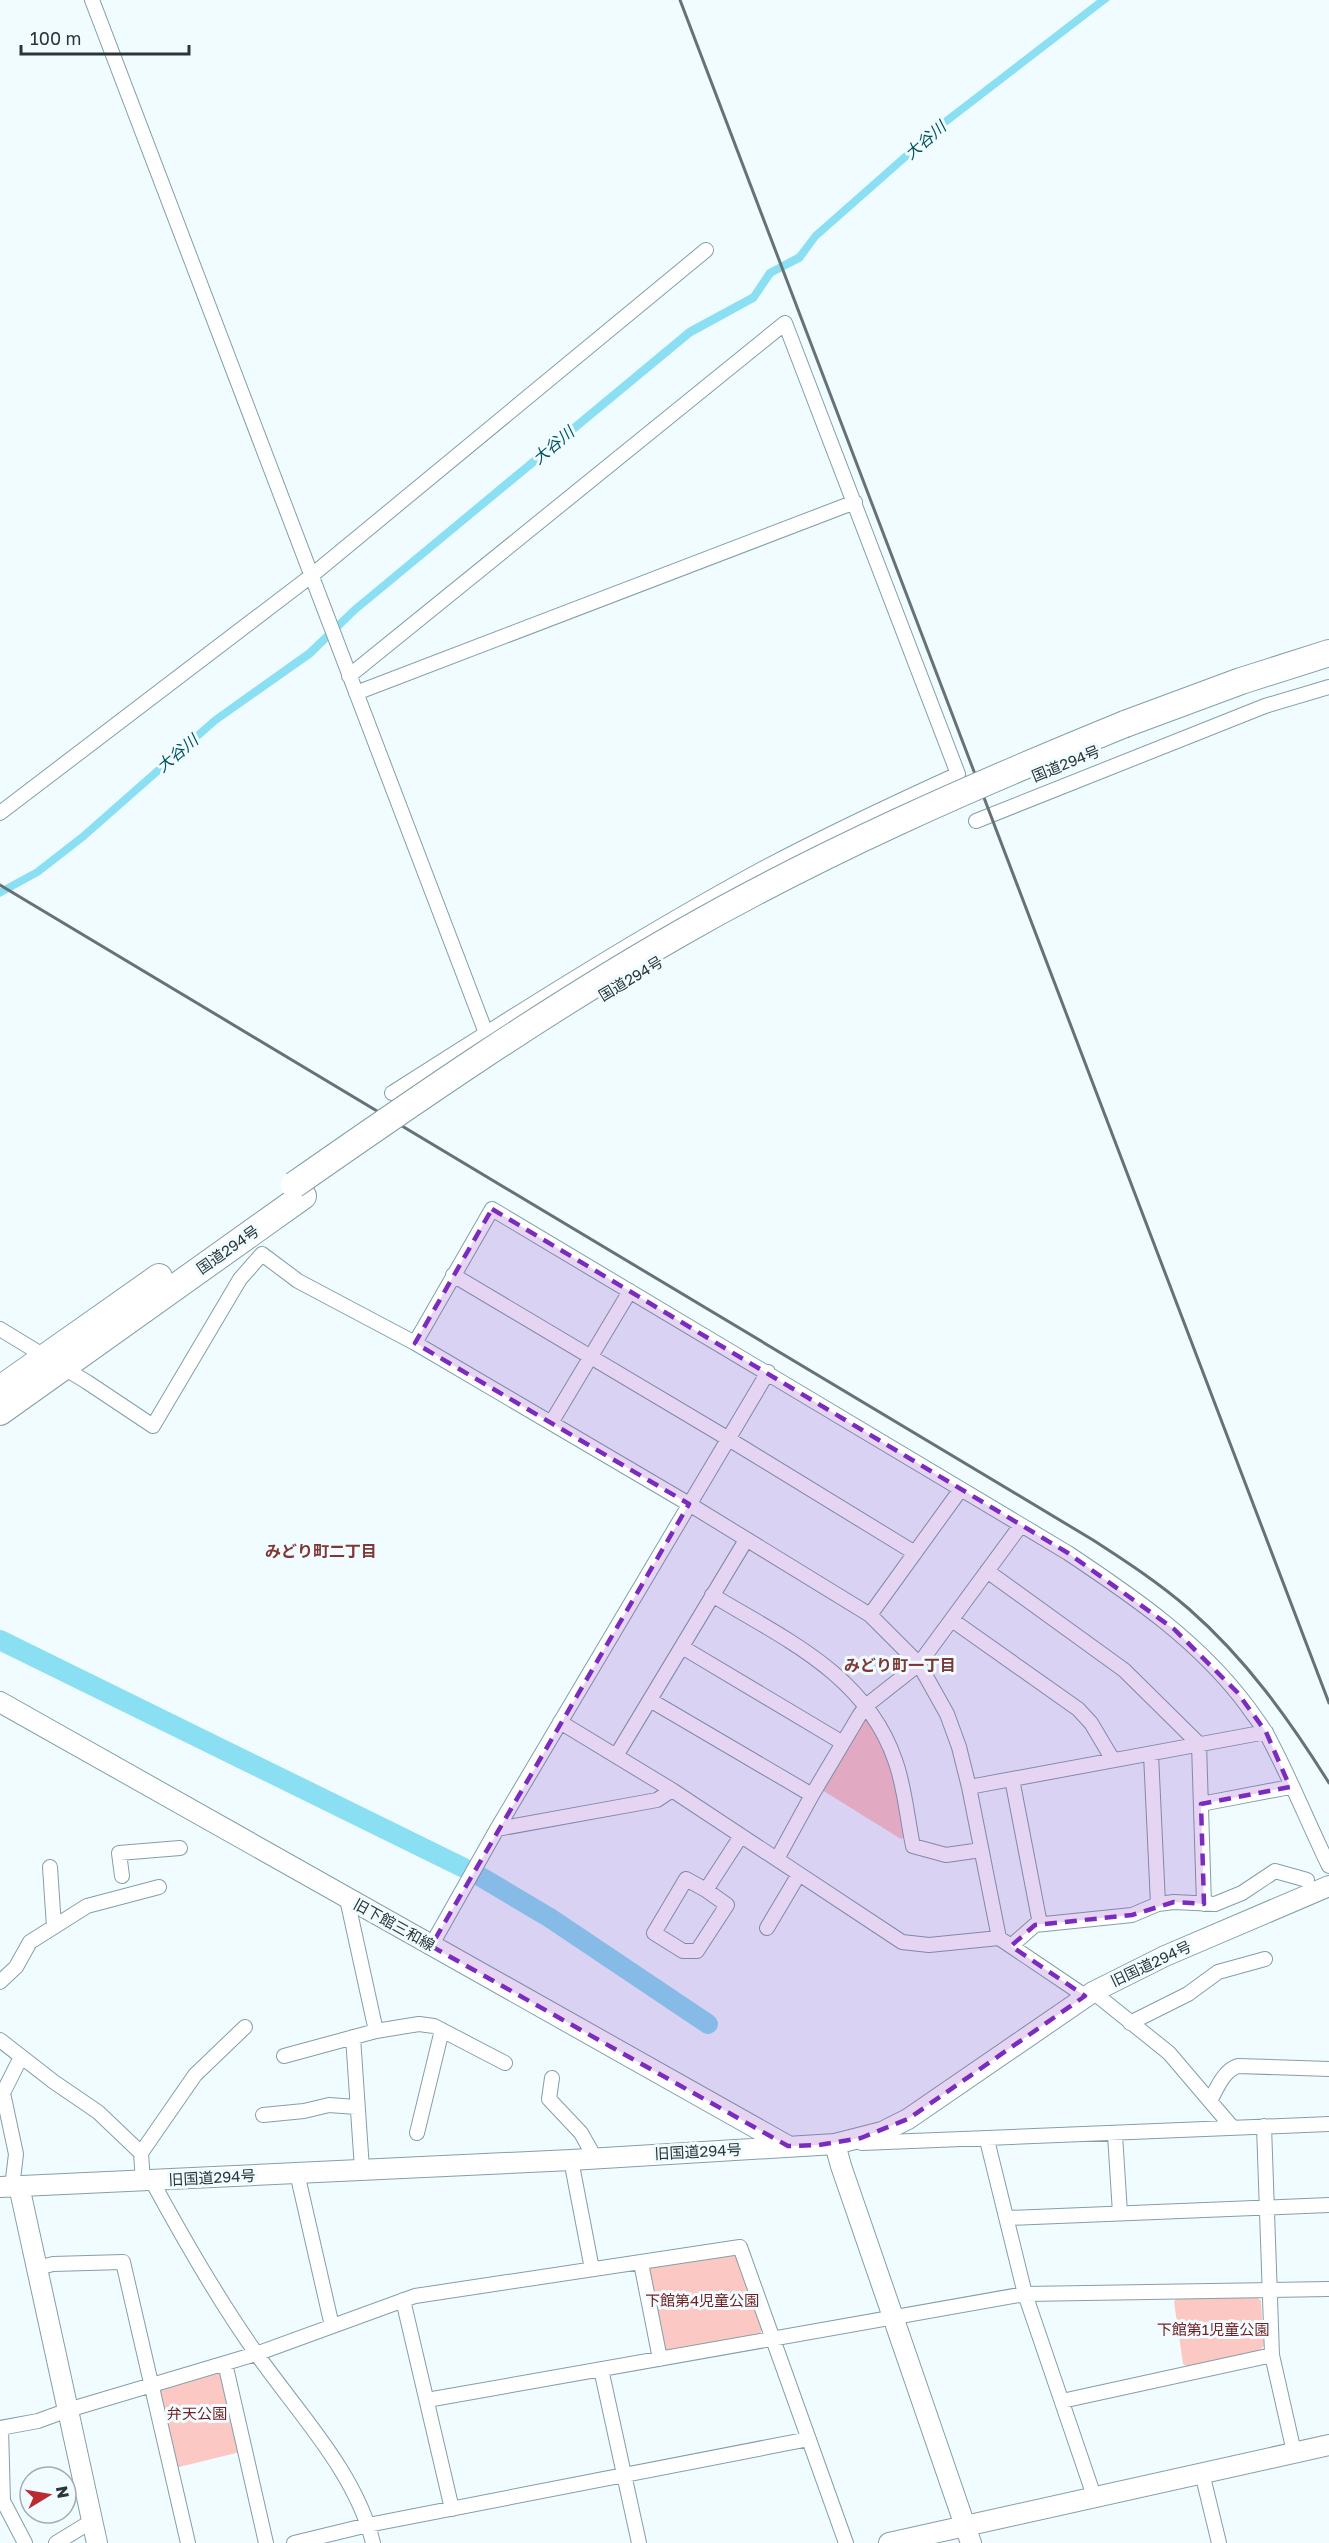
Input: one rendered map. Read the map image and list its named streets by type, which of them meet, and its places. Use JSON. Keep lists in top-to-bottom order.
{
  "streets": {
    "highway": ["国道294号"],
    "street": ["旧下館三和線", "旧国道294号"]
  },
  "crossings": [
    ["旧下館三和線", "旧国道294号"]
  ],
  "districts": ["みどり町二丁目", "みどり町一丁目"],
  "water": ["大谷川"],
  "parks": ["下館第4児童公園", "下館第1児童公園", "弁天公園"],
  "scale_bar": "100 m",
  "north": "right"
}
